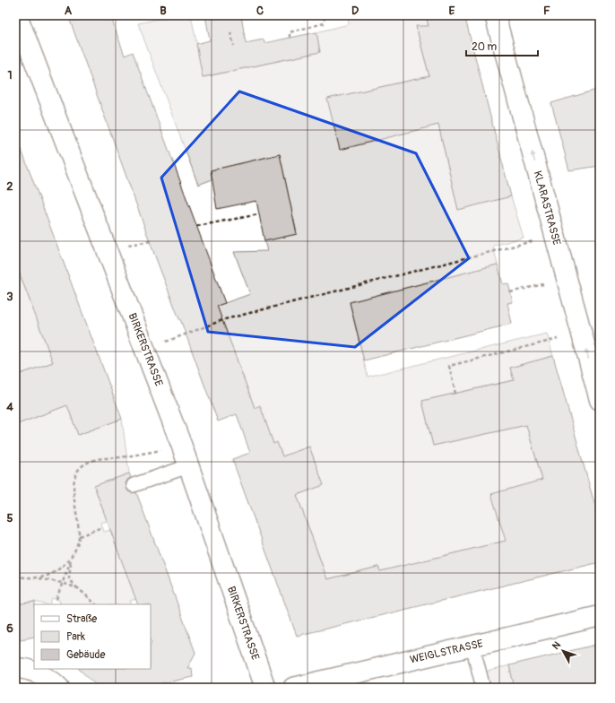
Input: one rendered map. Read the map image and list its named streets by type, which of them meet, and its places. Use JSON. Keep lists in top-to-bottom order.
{
  "streets": {
    "street": ["KLARASTRASSE", "BIRKERSTRASSE", "WEIGLSTRASSE"]
  },
  "one_way": ["KLARASTRASSE"],
  "legend": ["Straße", "Park", "Gebäude"],
  "scale_bar": "20 m",
  "north": "top left",
  "grid": {
    "columns": [
      "A",
      "B",
      "C",
      "D",
      "E",
      "F"
    ],
    "rows": [
      "1",
      "2",
      "3",
      "4",
      "5",
      "6"
    ]
  }
}
